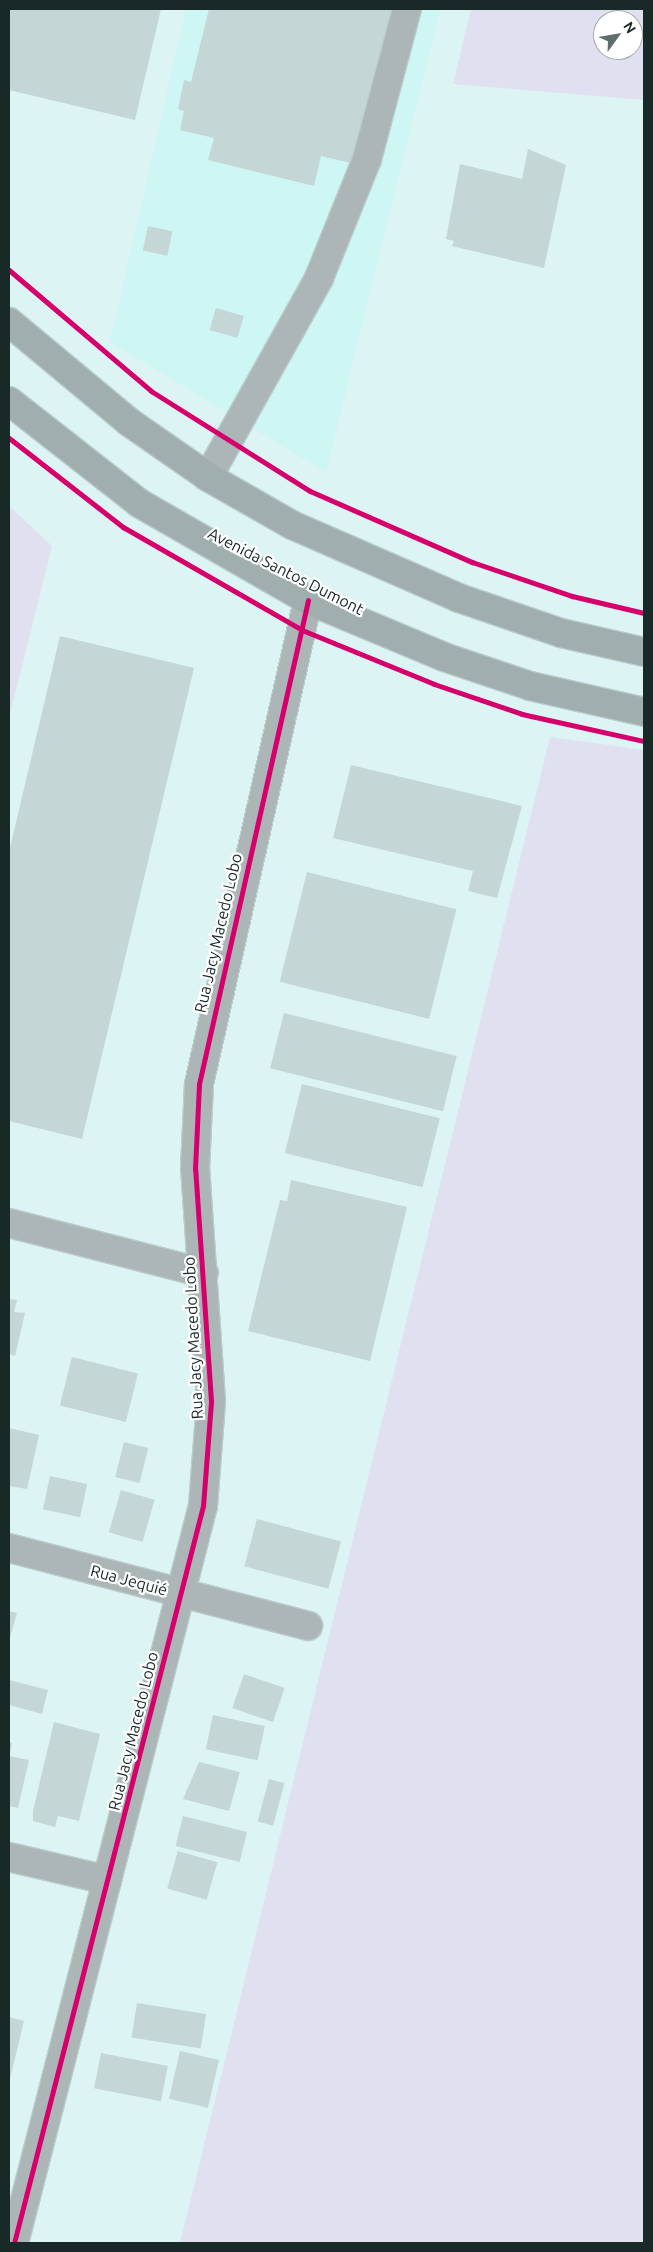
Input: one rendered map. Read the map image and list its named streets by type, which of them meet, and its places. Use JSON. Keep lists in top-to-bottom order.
{
  "streets": {
    "main road": ["Avenida Santos Dumont"],
    "street": ["Rua Jacy Macedo Lobo", "Rua Jequié"]
  },
  "crossings": [
    ["Avenida Santos Dumont", "Rua Jacy Macedo Lobo"],
    ["Rua Jacy Macedo Lobo", "Rua Jequié"]
  ],
  "north": "top right"
}
